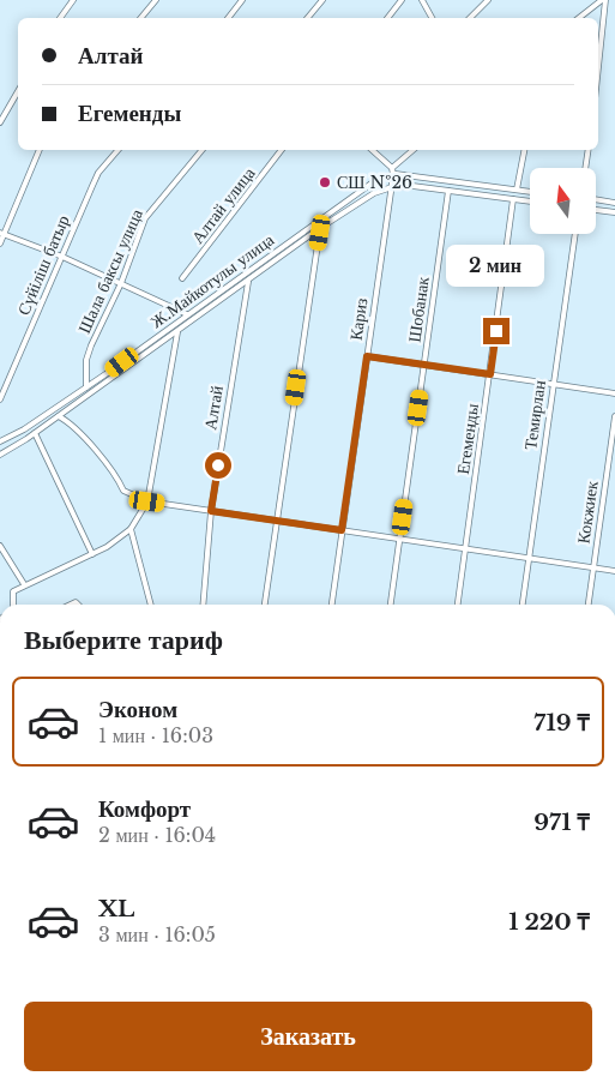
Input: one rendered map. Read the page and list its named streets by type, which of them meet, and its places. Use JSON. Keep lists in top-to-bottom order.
{
  "streets": {
    "street": [
      "Алтай улица",
      "Сүйіліш батыр",
      "Шала баксы улица",
      "Ж.Майкотулы улица",
      "Шобанак",
      "Кариз",
      "Алтай",
      "Темирлан",
      "Егеменды",
      "Кокжиек"
    ]
  },
  "crossings": [
    ["Шала баксы улица", "Ж.Майкотулы улица"],
    ["Ж.Майкотулы улица", "Шобанак"],
    ["Ж.Майкотулы улица", "Кариз"],
    ["Ж.Майкотулы улица", "Алтай"],
    ["Ж.Майкотулы улица", "Егеменды"]
  ],
  "places": ["СШ №26"],
  "north": "top",
  "page": {
    "banner": ["Алтай", "Егеменды"],
    "bubble": "2 мин",
    "heading": "Выберите тариф",
    "list": [
      {
        "name": "Эконом",
        "note": "1 мин · 16:03",
        "value": "719 ₸"
      },
      {
        "name": "Комфорт",
        "note": "2 мин · 16:04",
        "value": "971 ₸"
      },
      {
        "name": "XL",
        "note": "3 мин · 16:05",
        "value": "1 220 ₸"
      }
    ],
    "buttons": "Заказать"
  }
}
